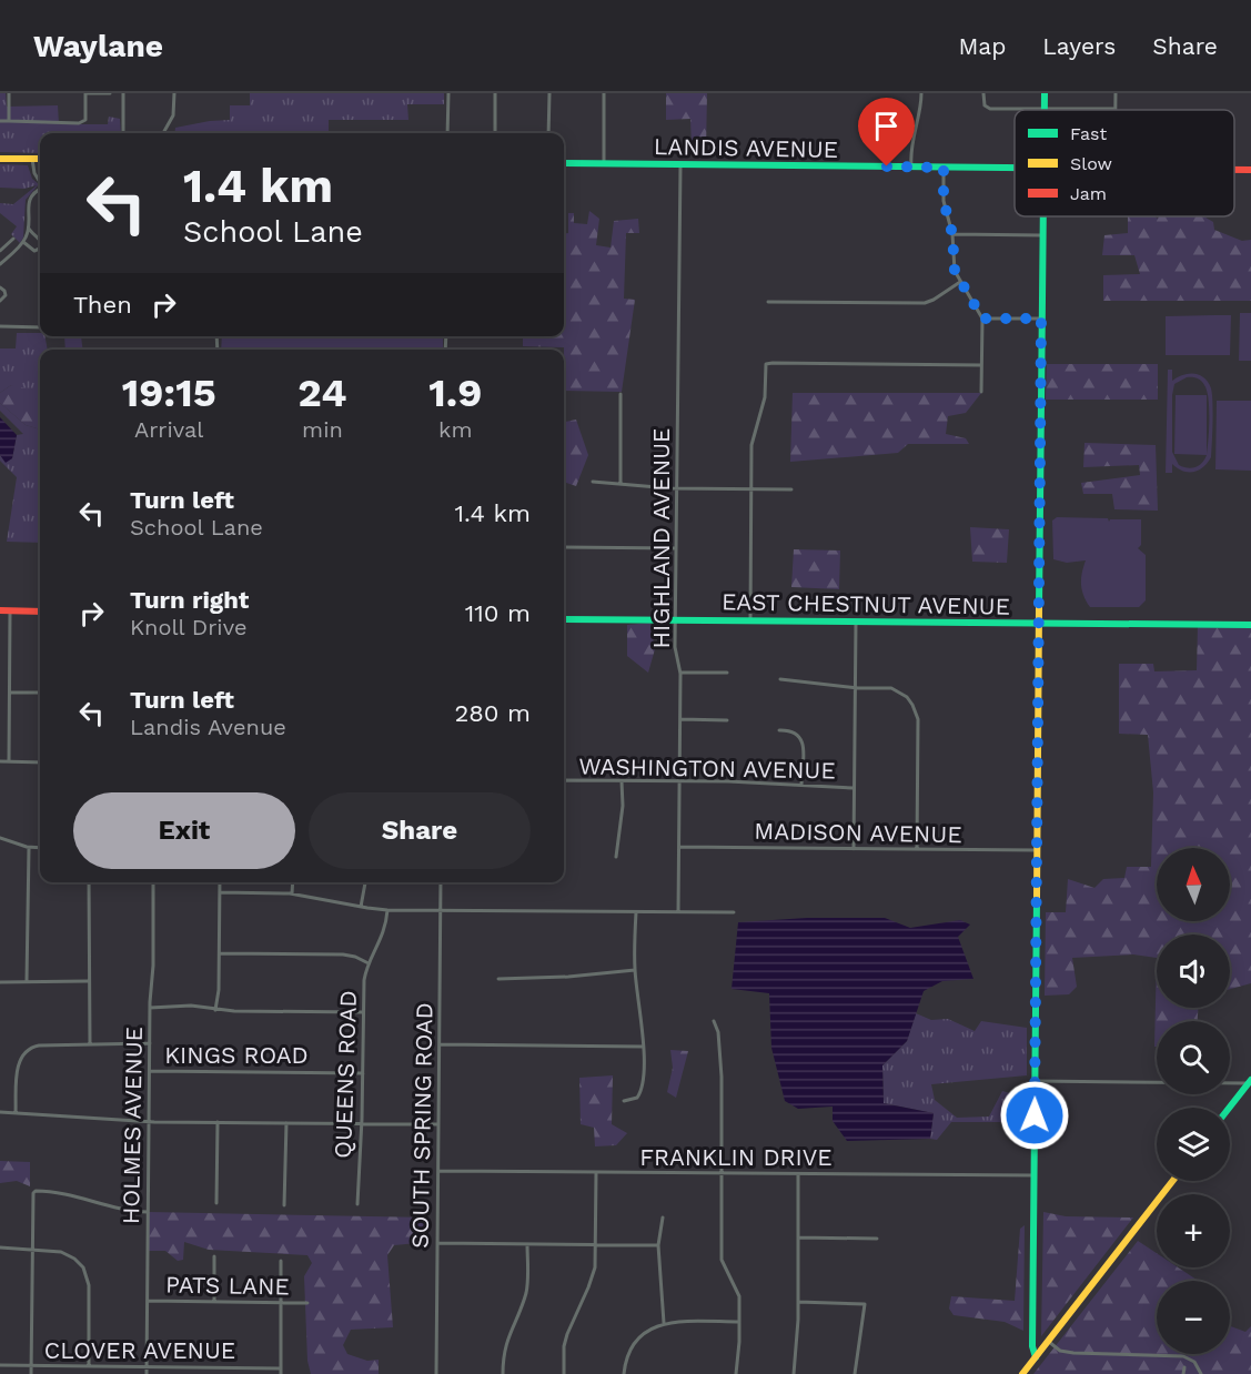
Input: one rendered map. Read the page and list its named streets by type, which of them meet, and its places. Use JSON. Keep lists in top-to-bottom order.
{
  "streets": {
    "main road": ["LANDIS AVENUE", "EAST CHESTNUT AVENUE"],
    "street": [
      "HIGHLAND AVENUE",
      "WASHINGTON AVENUE",
      "MADISON AVENUE",
      "KINGS ROAD",
      "QUEENS ROAD",
      "HOLMES AVENUE",
      "SOUTH SPRING ROAD",
      "FRANKLIN DRIVE",
      "PATS LANE",
      "CLOVER AVENUE"
    ]
  },
  "crossings": [
    ["LANDIS AVENUE", "HIGHLAND AVENUE"],
    ["HIGHLAND AVENUE", "EAST CHESTNUT AVENUE"],
    ["HIGHLAND AVENUE", "WASHINGTON AVENUE"],
    ["HIGHLAND AVENUE", "MADISON AVENUE"],
    ["KINGS ROAD", "QUEENS ROAD"],
    ["KINGS ROAD", "HOLMES AVENUE"],
    ["HOLMES AVENUE", "PATS LANE"],
    ["HOLMES AVENUE", "CLOVER AVENUE"],
    ["SOUTH SPRING ROAD", "FRANKLIN DRIVE"]
  ],
  "legend": ["Fast", "Slow", "Jam"],
  "north": "top",
  "page": {
    "header": "Waylane",
    "nav": ["Map", "Layers", "Share"],
    "turn": ["1.4 km", "School Lane"],
    "then": "Then",
    "eta": [
      "19:15",
      "Arrival",
      "24",
      "min",
      "1.9",
      "km"
    ],
    "list": [
      {
        "name": "Turn left",
        "note": "School Lane",
        "value": "1.4 km"
      },
      {
        "name": "Turn right",
        "note": "Knoll Drive",
        "value": "110 m"
      },
      {
        "name": "Turn left",
        "note": "Landis Avenue",
        "value": "280 m"
      }
    ],
    "buttons": ["Exit", "Share"],
    "map_buttons": ["+", "−"]
  }
}
